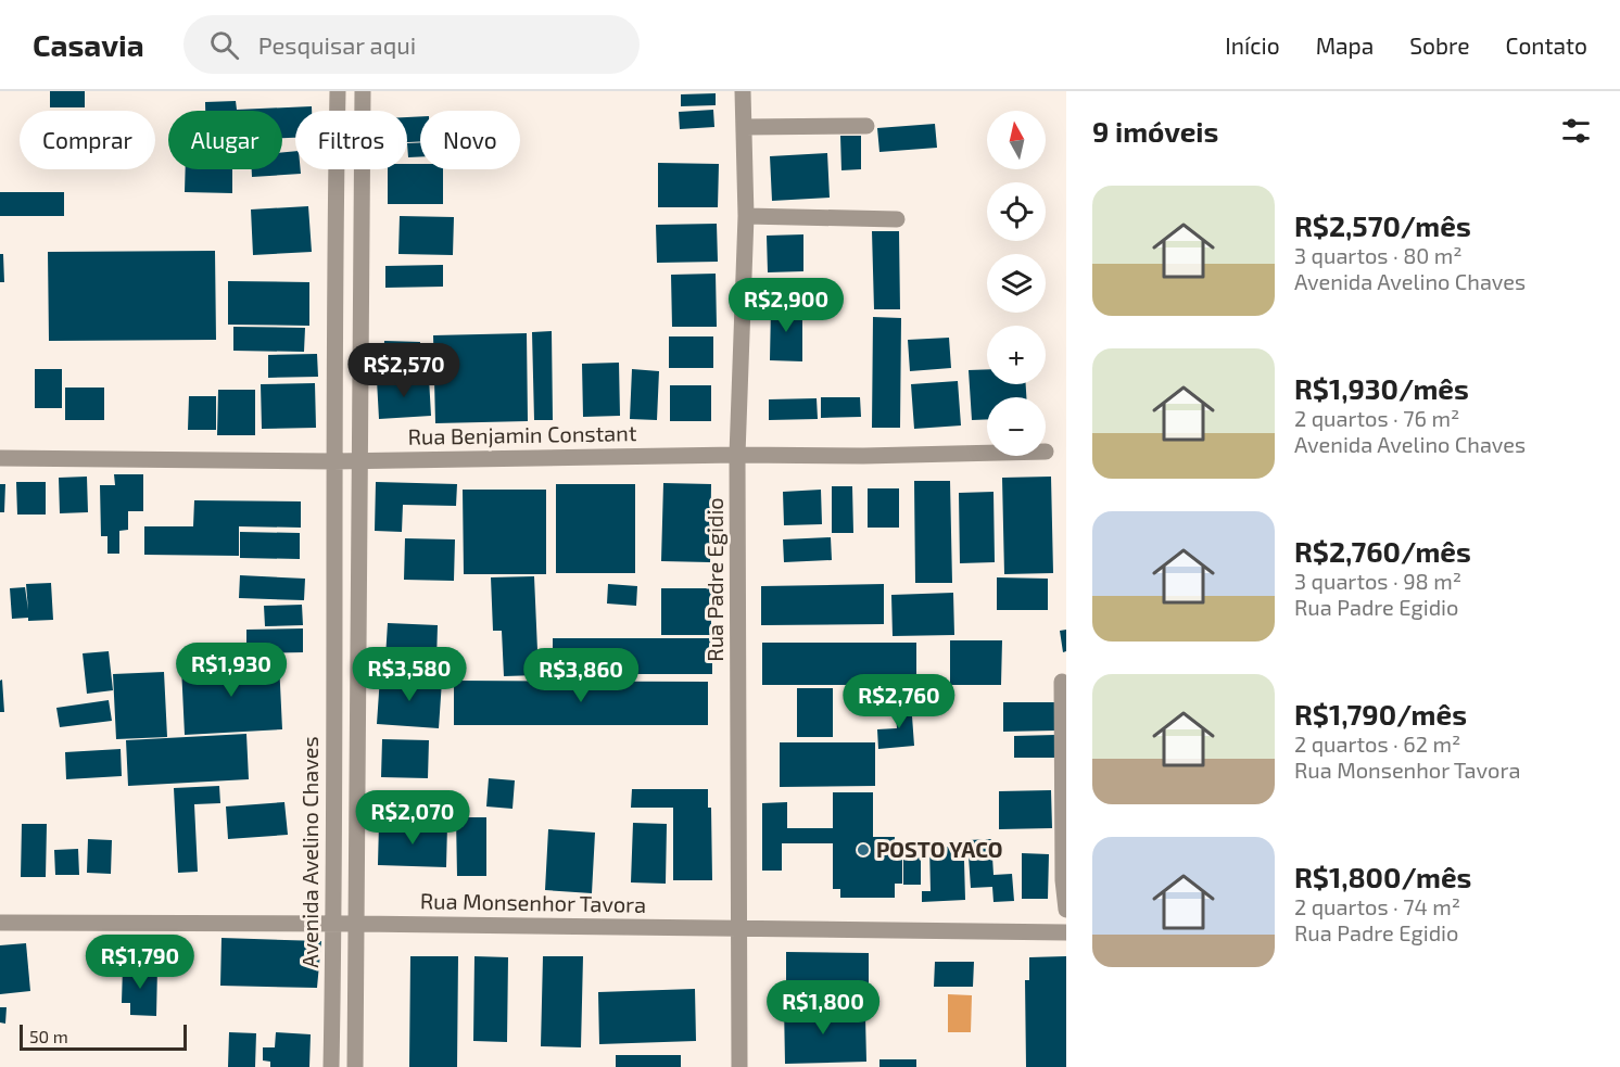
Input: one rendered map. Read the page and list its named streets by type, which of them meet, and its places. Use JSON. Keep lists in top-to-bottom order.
{
  "streets": {
    "street": [
      "Rua Benjamin Constant",
      "Rua Padre Egidio",
      "Avenida Avelino Chaves",
      "Rua Monsenhor Tavora"
    ]
  },
  "crossings": [
    ["Rua Benjamin Constant", "Rua Padre Egidio"],
    ["Rua Benjamin Constant", "Avenida Avelino Chaves"],
    ["Rua Padre Egidio", "Rua Monsenhor Tavora"],
    ["Avenida Avelino Chaves", "Rua Monsenhor Tavora"]
  ],
  "places": ["POSTO YACO"],
  "scale_bar": "50 m",
  "north": "top",
  "page": {
    "header": "Casavia",
    "search": "Pesquisar aqui",
    "nav": [
      "Início",
      "Mapa",
      "Sobre",
      "Contato"
    ],
    "heading": "9 imóveis",
    "map_buttons": ["+", "−"],
    "chip": [
      "Comprar",
      "Alugar",
      "Filtros",
      "Novo"
    ],
    "list": [
      {
        "name": "R$2,570/mês",
        "note": "3 quartos · 80 m² · Avenida Avelino Chaves"
      },
      {
        "name": "R$1,930/mês",
        "note": "2 quartos · 76 m² · Avenida Avelino Chaves"
      },
      {
        "name": "R$2,760/mês",
        "note": "3 quartos · 98 m² · Rua Padre Egidio"
      },
      {
        "name": "R$1,790/mês",
        "note": "2 quartos · 62 m² · Rua Monsenhor Tavora"
      },
      {
        "name": "R$1,800/mês",
        "note": "2 quartos · 74 m² · Rua Padre Egidio"
      }
    ],
    "price": [
      "R$2,900",
      "R$2,570",
      "R$1,930",
      "R$3,580",
      "R$3,860",
      "R$2,760",
      "R$2,070",
      "R$1,790",
      "R$1,800"
    ],
    "scale": "50 m"
  }
}
